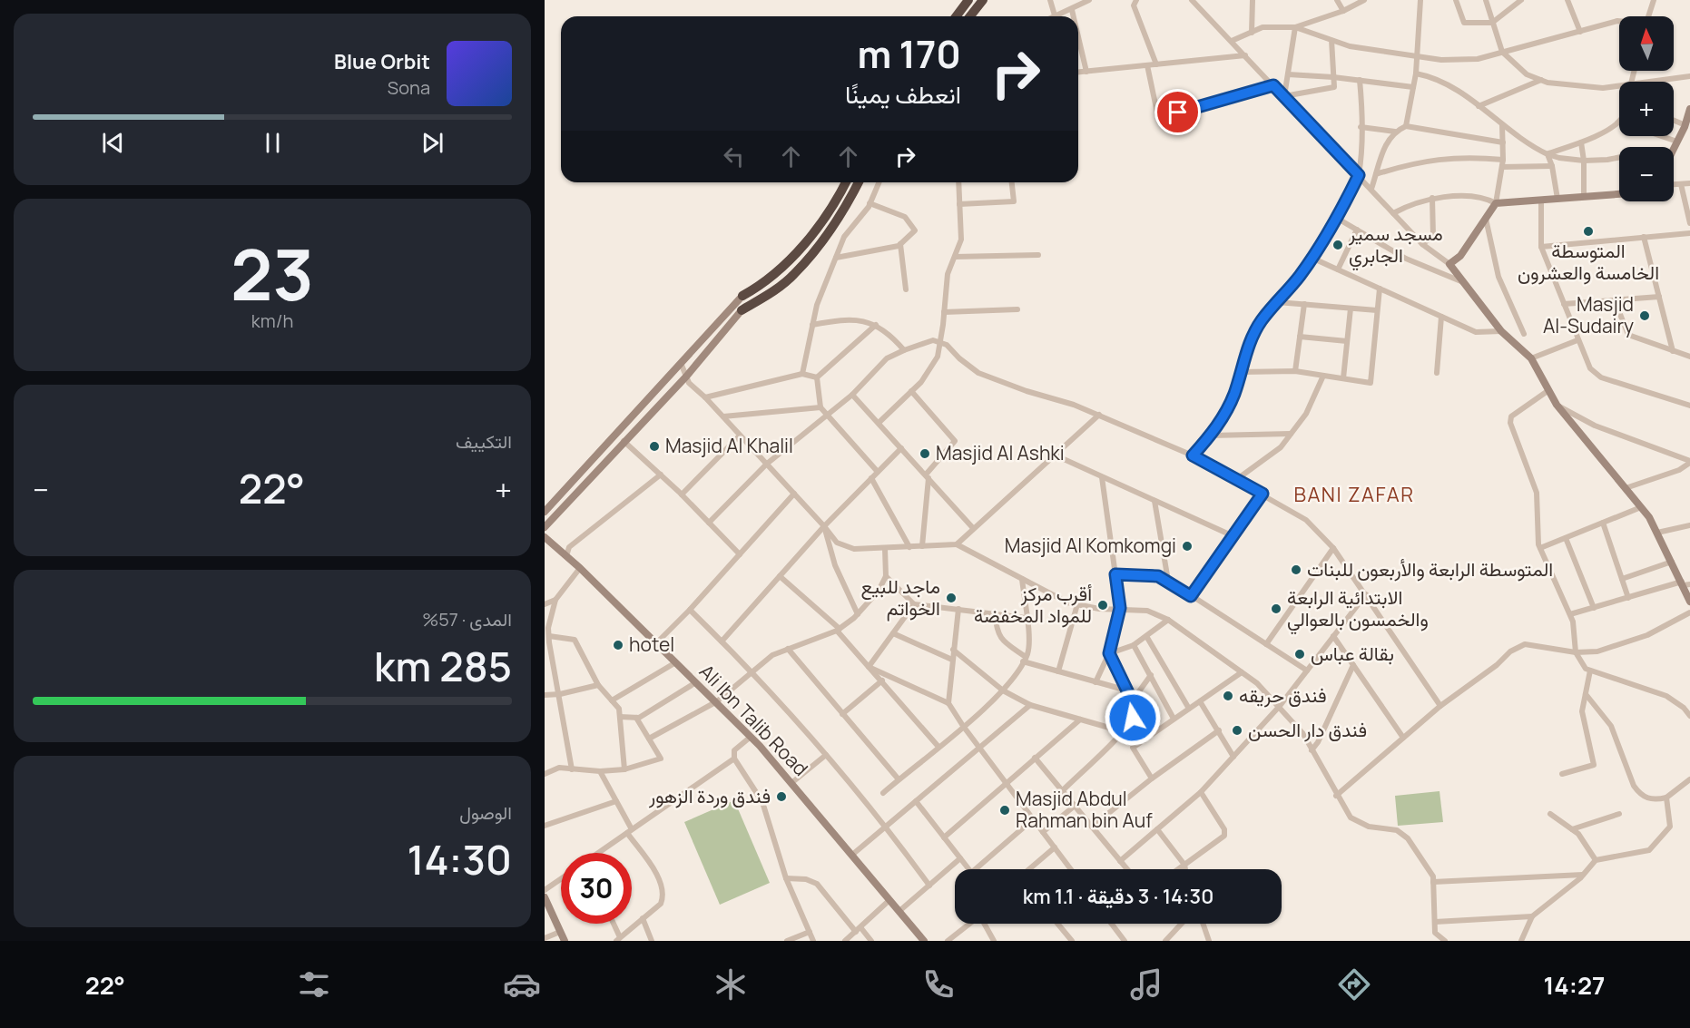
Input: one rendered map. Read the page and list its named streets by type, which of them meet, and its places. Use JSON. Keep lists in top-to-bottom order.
{
  "streets": {
    "main road": ["Ali Ibn Talib Road"]
  },
  "districts": ["BANI ZAFAR"],
  "places": [
    "المتوسطة الخامسة والعشرون",
    "مسجد سمير الجابري",
    "Masjid Al-Sudairy",
    "Masjid Al Khalil",
    "Masjid Al Ashki",
    "Masjid Al Komkomgi",
    "المتوسطة الرابعة والأربعون للبنات",
    "ماجد للبيع الخواتم",
    "أقرب مركز للمواد المخفضة",
    "الابتدائية الرابعة والخمسون بالعوالي",
    "hotel",
    "بقالة عباس",
    "فندق حريقه",
    "فندق دار الحسن",
    "فندق وردة الزهور",
    "Masjid Abdul Rahman bin Auf"
  ],
  "north": "top",
  "page": {
    "map_buttons": ["+", "−"],
    "turn": ["170 m", "انعطف يمينًا"],
    "song": ["Blue Orbit", "Sona"],
    "tile": [
      ["23", "km/h"],
      "التكييف",
      ["المدى · 57%", "285 km"],
      ["الوصول", "14:30"]
    ],
    "heat": ["−", "22°", "+"],
    "limit": "30",
    "trip": "14:30 · 3 دقيقة · 1.1 km",
    "tabs": ["14:27", "22°"]
  }
}
